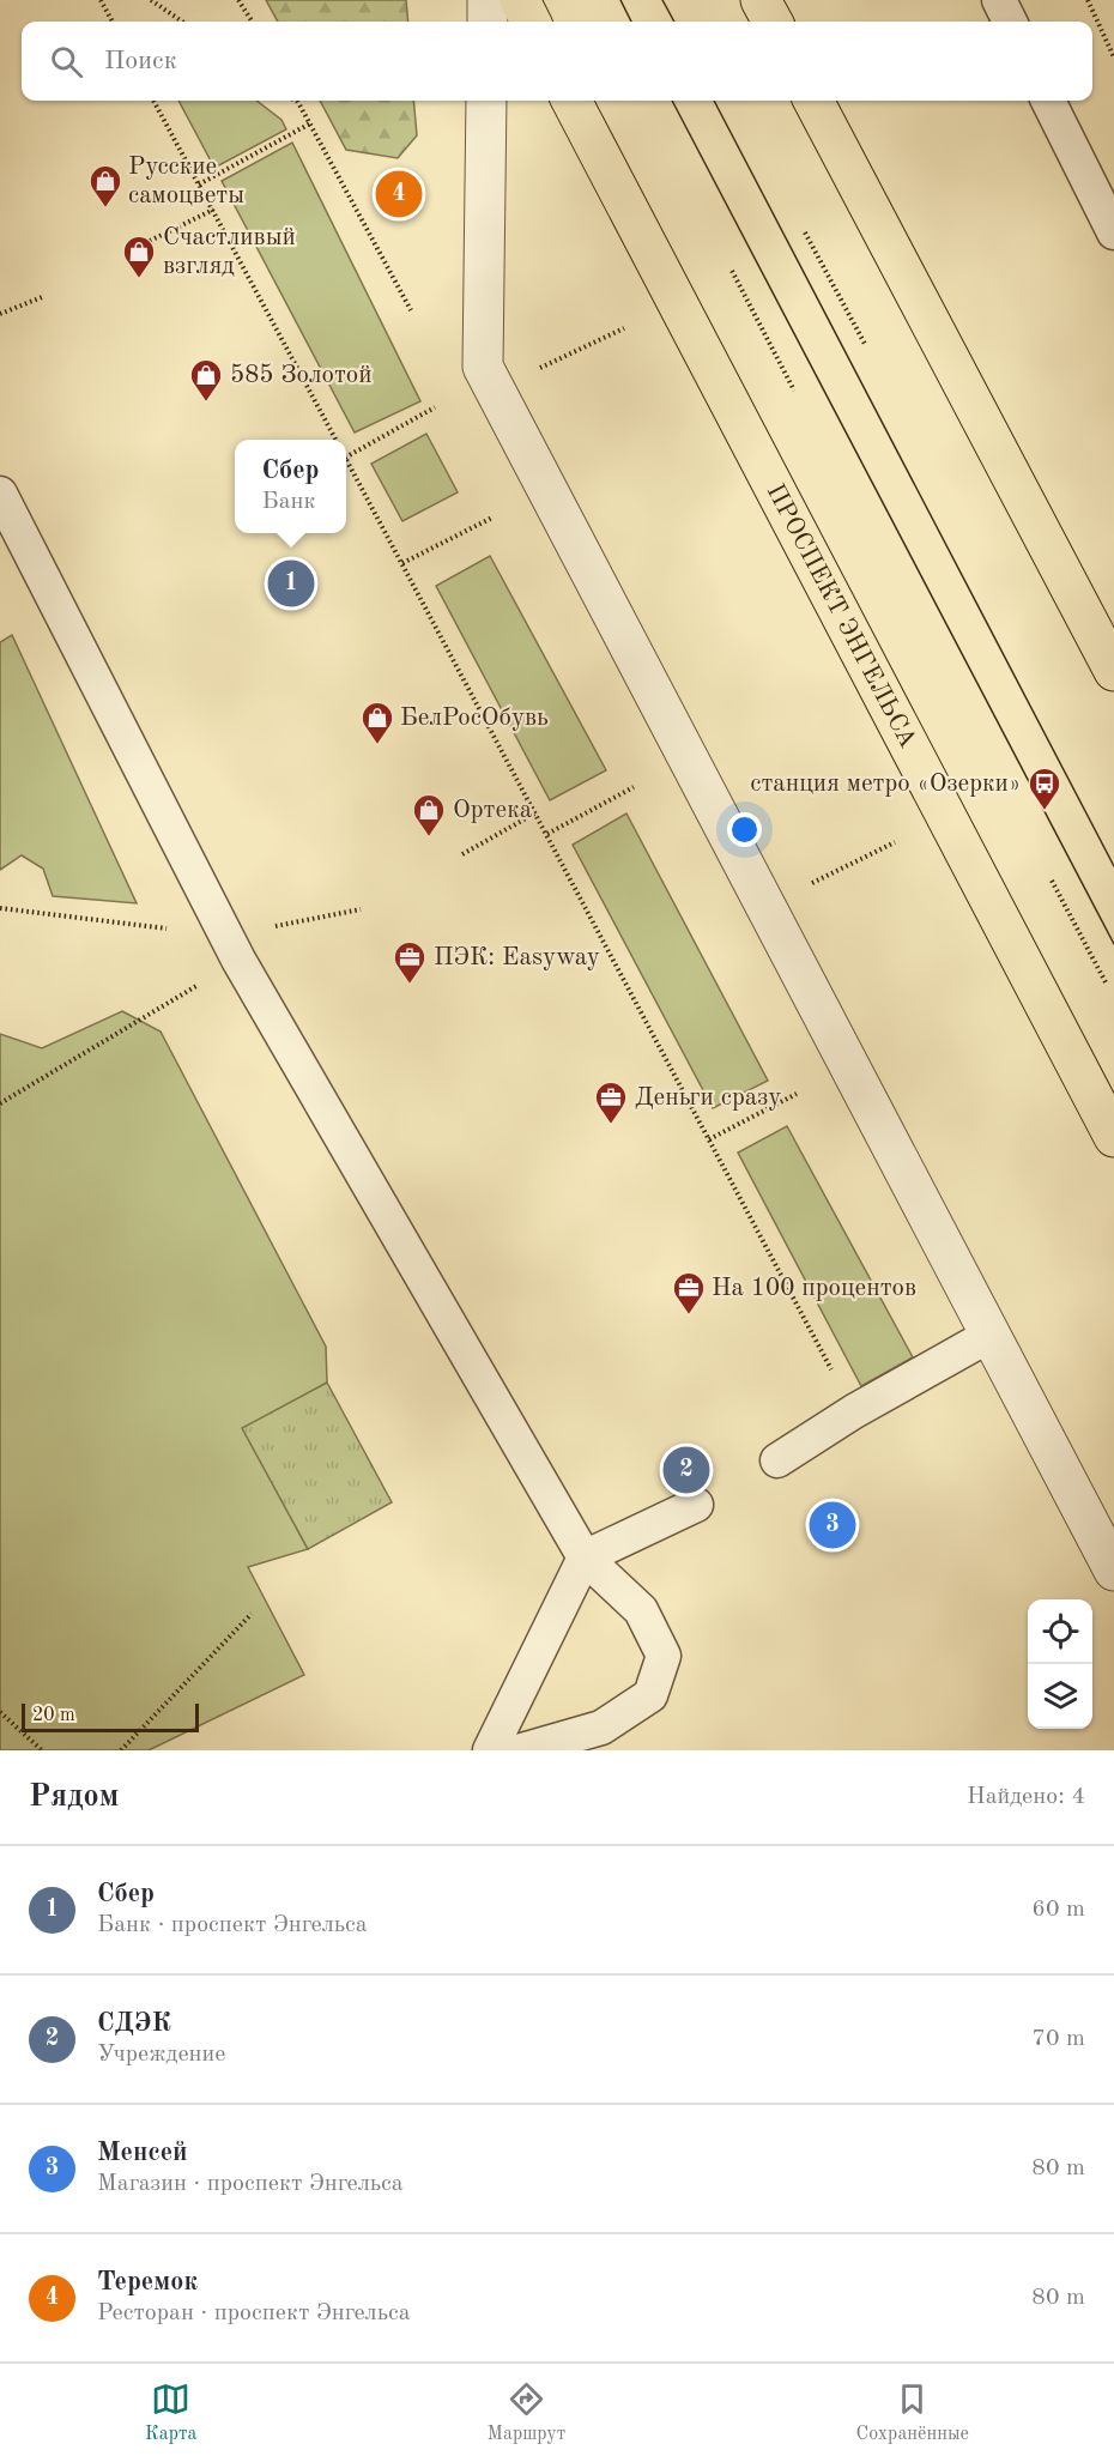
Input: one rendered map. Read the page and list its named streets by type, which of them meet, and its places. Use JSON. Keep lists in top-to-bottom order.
{
  "streets": {
    "main road": ["ПРОСПЕКТ ЭНГЕЛЬСА"]
  },
  "places": {
    "shop": [
      "Русские самоцветы",
      "Счастливый взгляд",
      "585 Золотой",
      "БелРосОбувь",
      "Ортека"
    ],
    "bus stop": ["станция метро «Озерки»"],
    "office": ["ПЭК: Easyway", "Деньги сразу", "На 100 процентов"]
  },
  "scale_bar": "20 m",
  "page": {
    "search": "Поиск",
    "pins": [
      "4",
      "1",
      "2",
      "3"
    ],
    "popup": ["Сбер", "Банк"],
    "scale": "20 m",
    "heading": ["Рядом", "Найдено: 4"],
    "list": [
      {
        "mark": "1",
        "name": "Сбер",
        "note": "Банк · проспект Энгельса",
        "value": "60 m"
      },
      {
        "mark": "2",
        "name": "СДЭК",
        "note": "Учреждение",
        "value": "70 m"
      },
      {
        "mark": "3",
        "name": "Менсей",
        "note": "Магазин · проспект Энгельса",
        "value": "80 m"
      },
      {
        "mark": "4",
        "name": "Теремок",
        "note": "Ресторан · проспект Энгельса",
        "value": "80 m"
      }
    ],
    "nav": ["Карта", "Маршрут", "Сохранённые"]
  }
}
